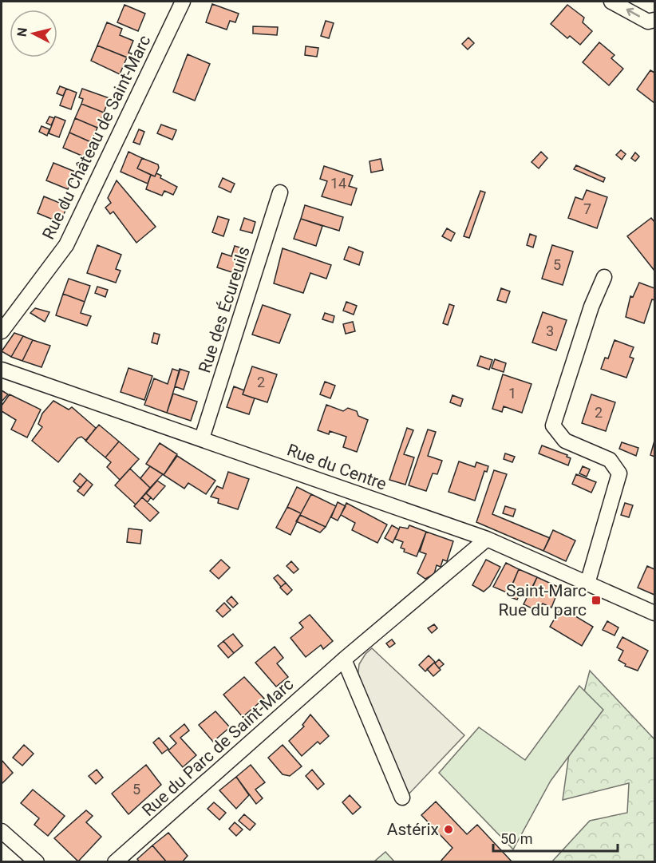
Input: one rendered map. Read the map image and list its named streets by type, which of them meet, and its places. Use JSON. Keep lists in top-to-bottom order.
{
  "streets": {
    "street": [
      "Rue du Château de Saint-Marc",
      "Rue des Écureuils",
      "Rue du Centre",
      "Rue du Parc de Saint-Marc"
    ]
  },
  "crossings": [
    ["Rue des Écureuils", "Rue du Centre"],
    ["Rue du Centre", "Rue du Parc de Saint-Marc"]
  ],
  "places": {
    "transit": ["Saint-Marc Rue du parc"],
    "other": ["Astérix"]
  },
  "house_numbers": [
    "14",
    "7",
    "5",
    "3",
    "2",
    "1",
    "2",
    "5"
  ],
  "scale_bar": "50 m",
  "north": "left"
}
